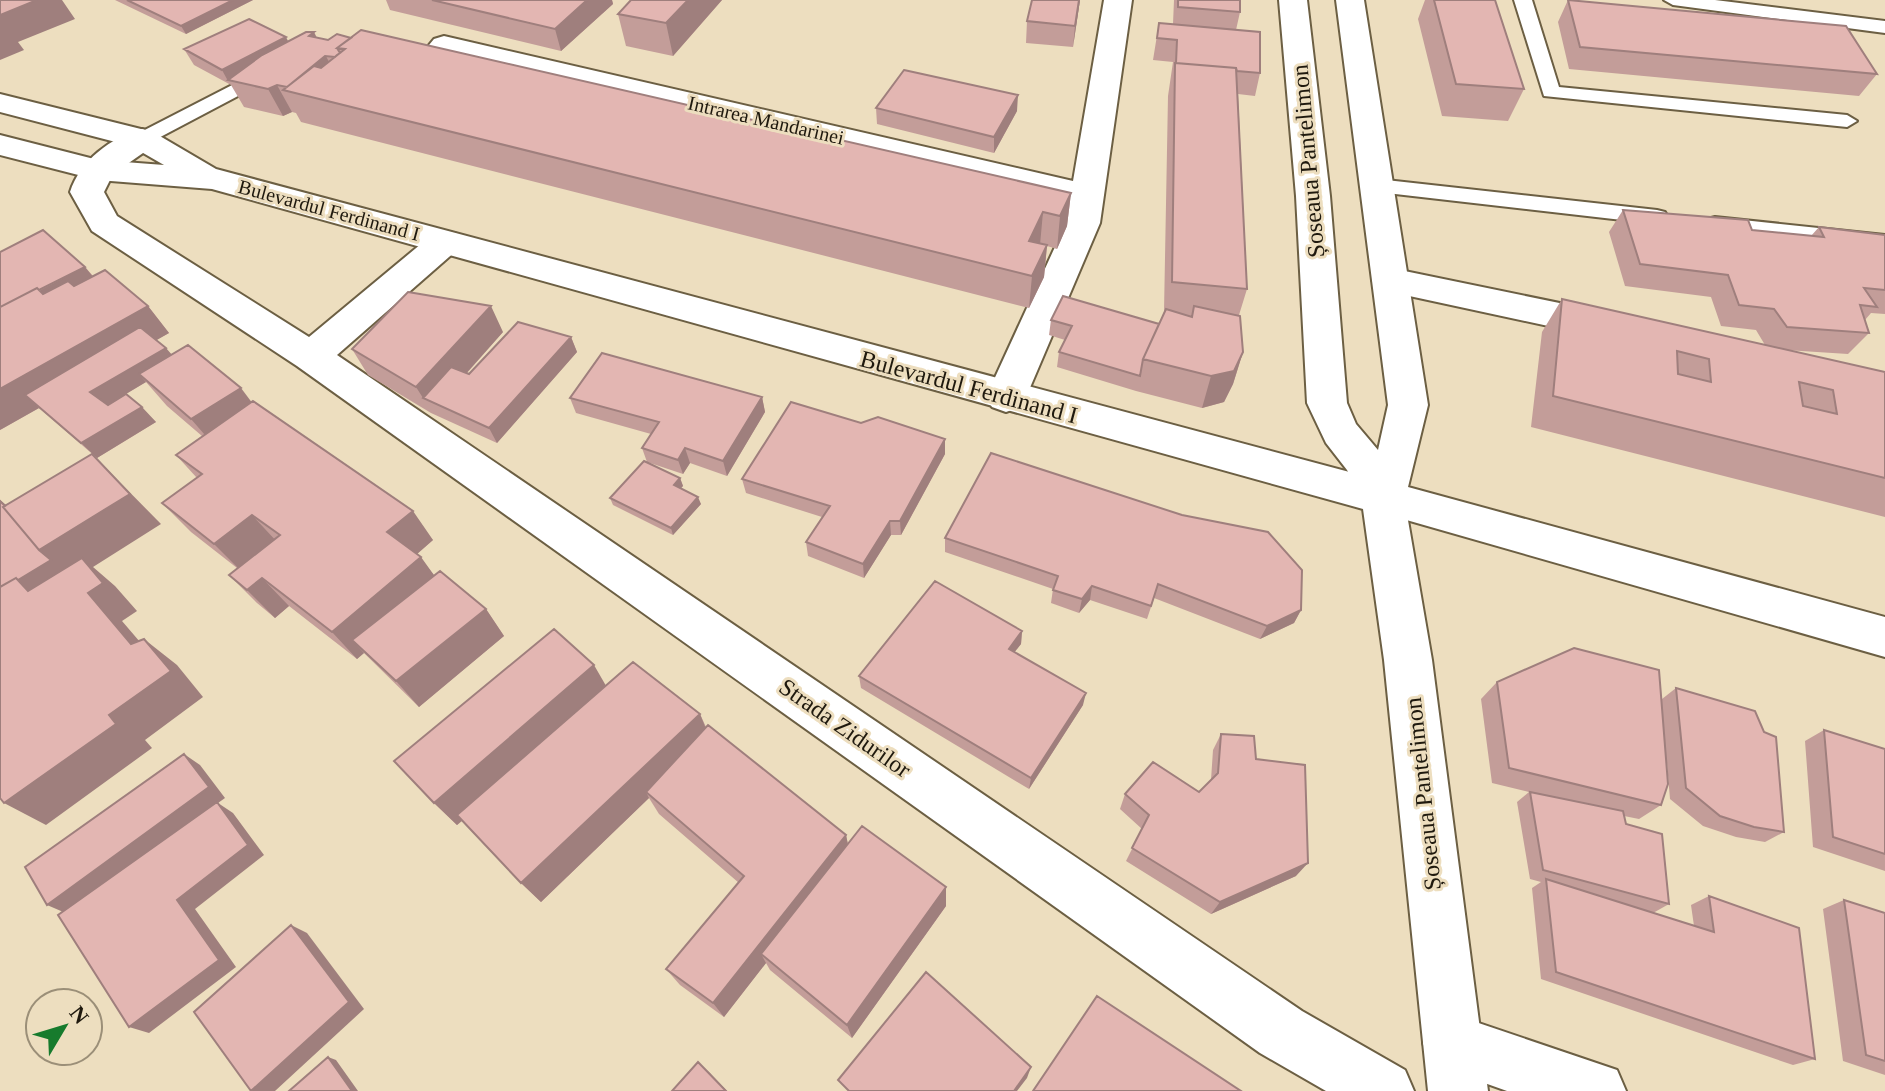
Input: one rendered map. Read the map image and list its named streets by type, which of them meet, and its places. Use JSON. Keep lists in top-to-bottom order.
{
  "streets": {
    "main road": [
      "Intrarea Mandarinei",
      "Șoseaua Pantelimon",
      "Bulevardul Ferdinand I",
      "Strada Zidurilor"
    ]
  },
  "crossings": [
    ["Șoseaua Pantelimon", "Bulevardul Ferdinand I"],
    ["Bulevardul Ferdinand I", "Strada Zidurilor"]
  ],
  "north": "top right"
}
